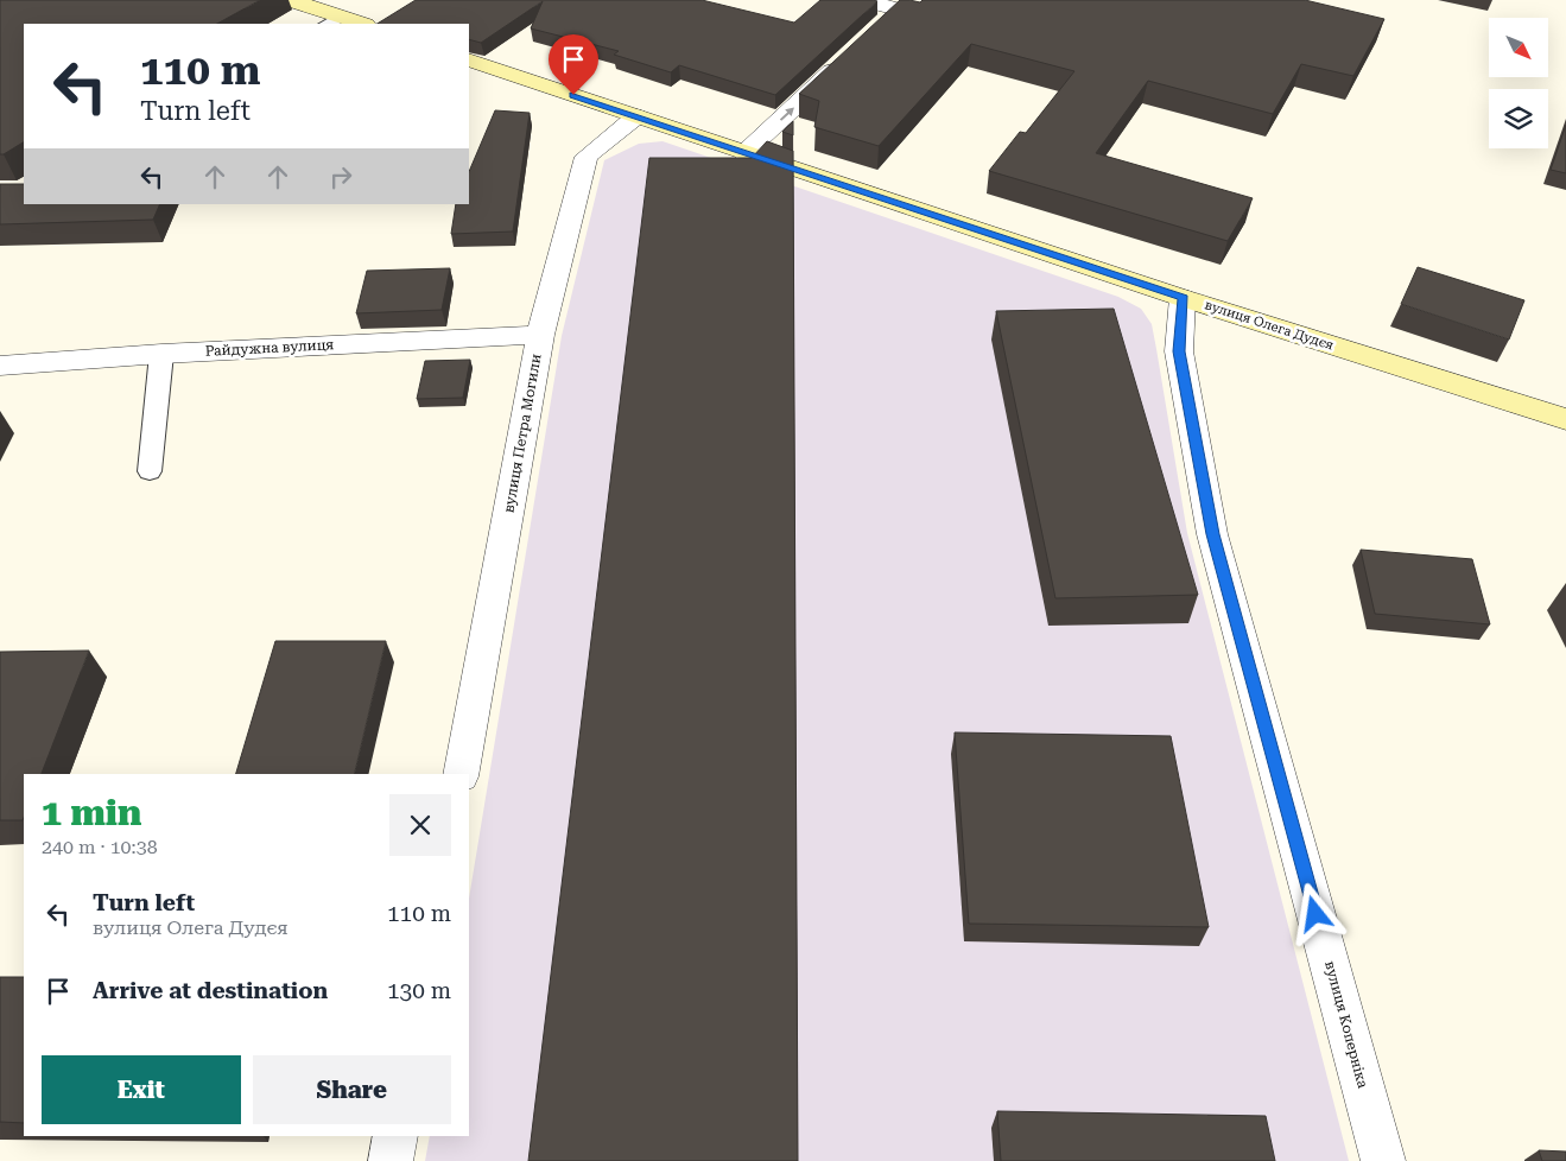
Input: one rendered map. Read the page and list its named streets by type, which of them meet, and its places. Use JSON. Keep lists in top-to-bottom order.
{
  "streets": {
    "main road": ["вулиця Олега Дудєя"],
    "street": ["Райдужна вулиця", "вулиця Петра Могили", "вулиця Коперніка"]
  },
  "crossings": [
    ["вулиця Олега Дудєя", "вулиця Петра Могили"],
    ["вулиця Олега Дудєя", "вулиця Коперніка"],
    ["Райдужна вулиця", "вулиця Петра Могили"]
  ],
  "north": "bottom right",
  "page": {
    "turn": ["110 m", "Turn left"],
    "heading": ["1 min", "240 m · 10:38"],
    "list": [
      {
        "name": "Turn left",
        "note": "вулиця Олега Дудєя",
        "value": "110 m"
      },
      {
        "name": "Arrive at destination",
        "value": "130 m"
      }
    ],
    "buttons": ["Exit", "Share"]
  }
}
